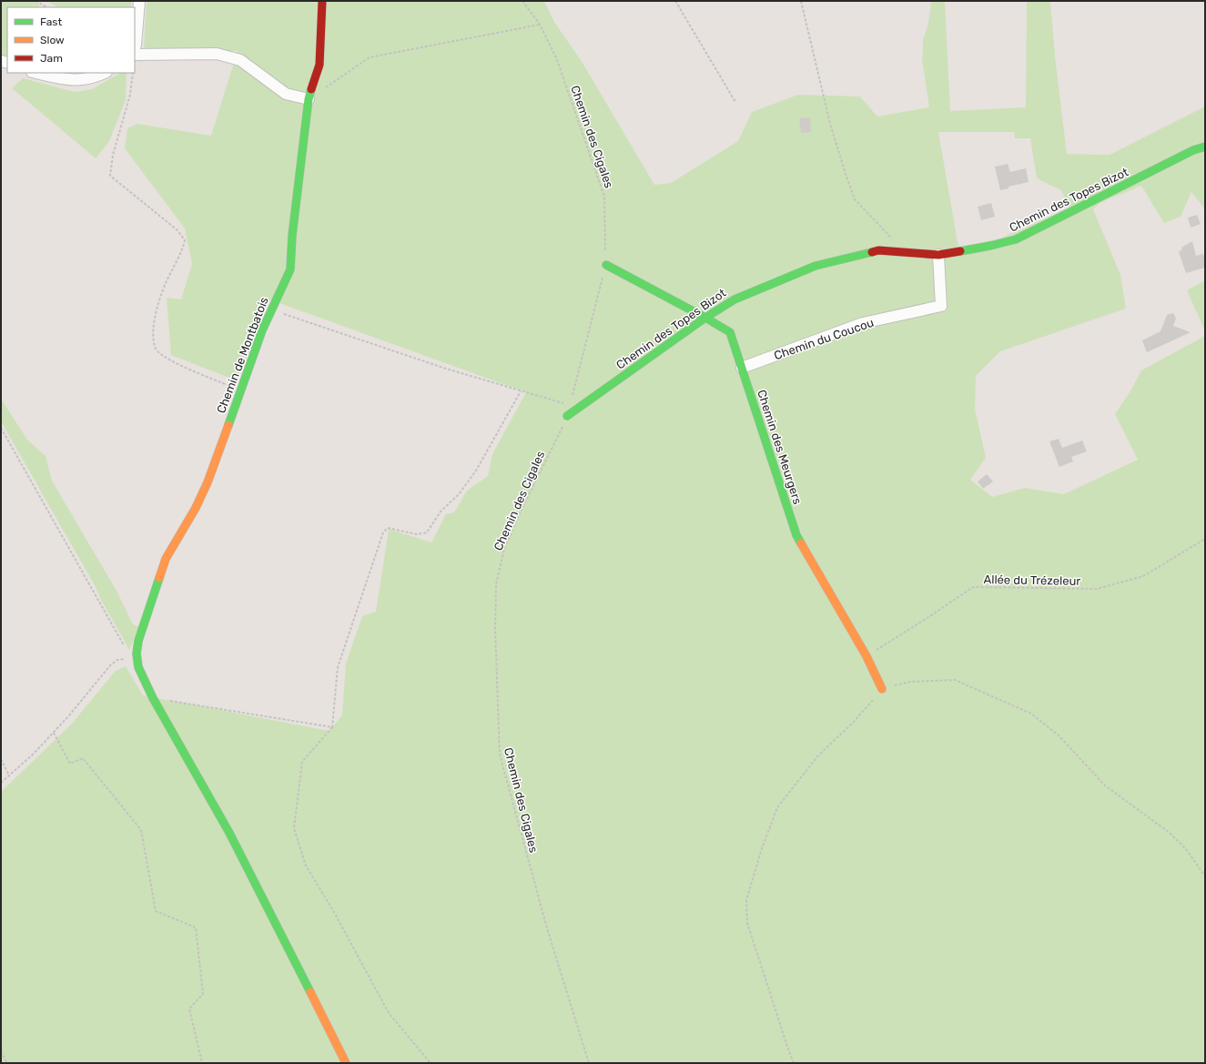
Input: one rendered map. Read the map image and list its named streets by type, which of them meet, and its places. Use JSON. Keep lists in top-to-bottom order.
{
  "streets": {
    "street": [
      "Chemin des Topes Bizot",
      "Chemin du Coucou",
      "Chemin de Montbatois",
      "Chemin des Meurgers"
    ],
    "path": ["Chemin des Cigales", "Allée du Trézeleur"]
  },
  "crossings": [
    ["Chemin des Cigales", "Chemin des Topes Bizot"],
    ["Chemin des Cigales", "Chemin des Meurgers"],
    ["Chemin des Topes Bizot", "Chemin du Coucou"],
    ["Chemin des Topes Bizot", "Chemin des Meurgers"],
    ["Chemin du Coucou", "Chemin des Meurgers"],
    ["Chemin des Meurgers", "Allée du Trézeleur"]
  ],
  "legend": ["Fast", "Slow", "Jam"]
}
